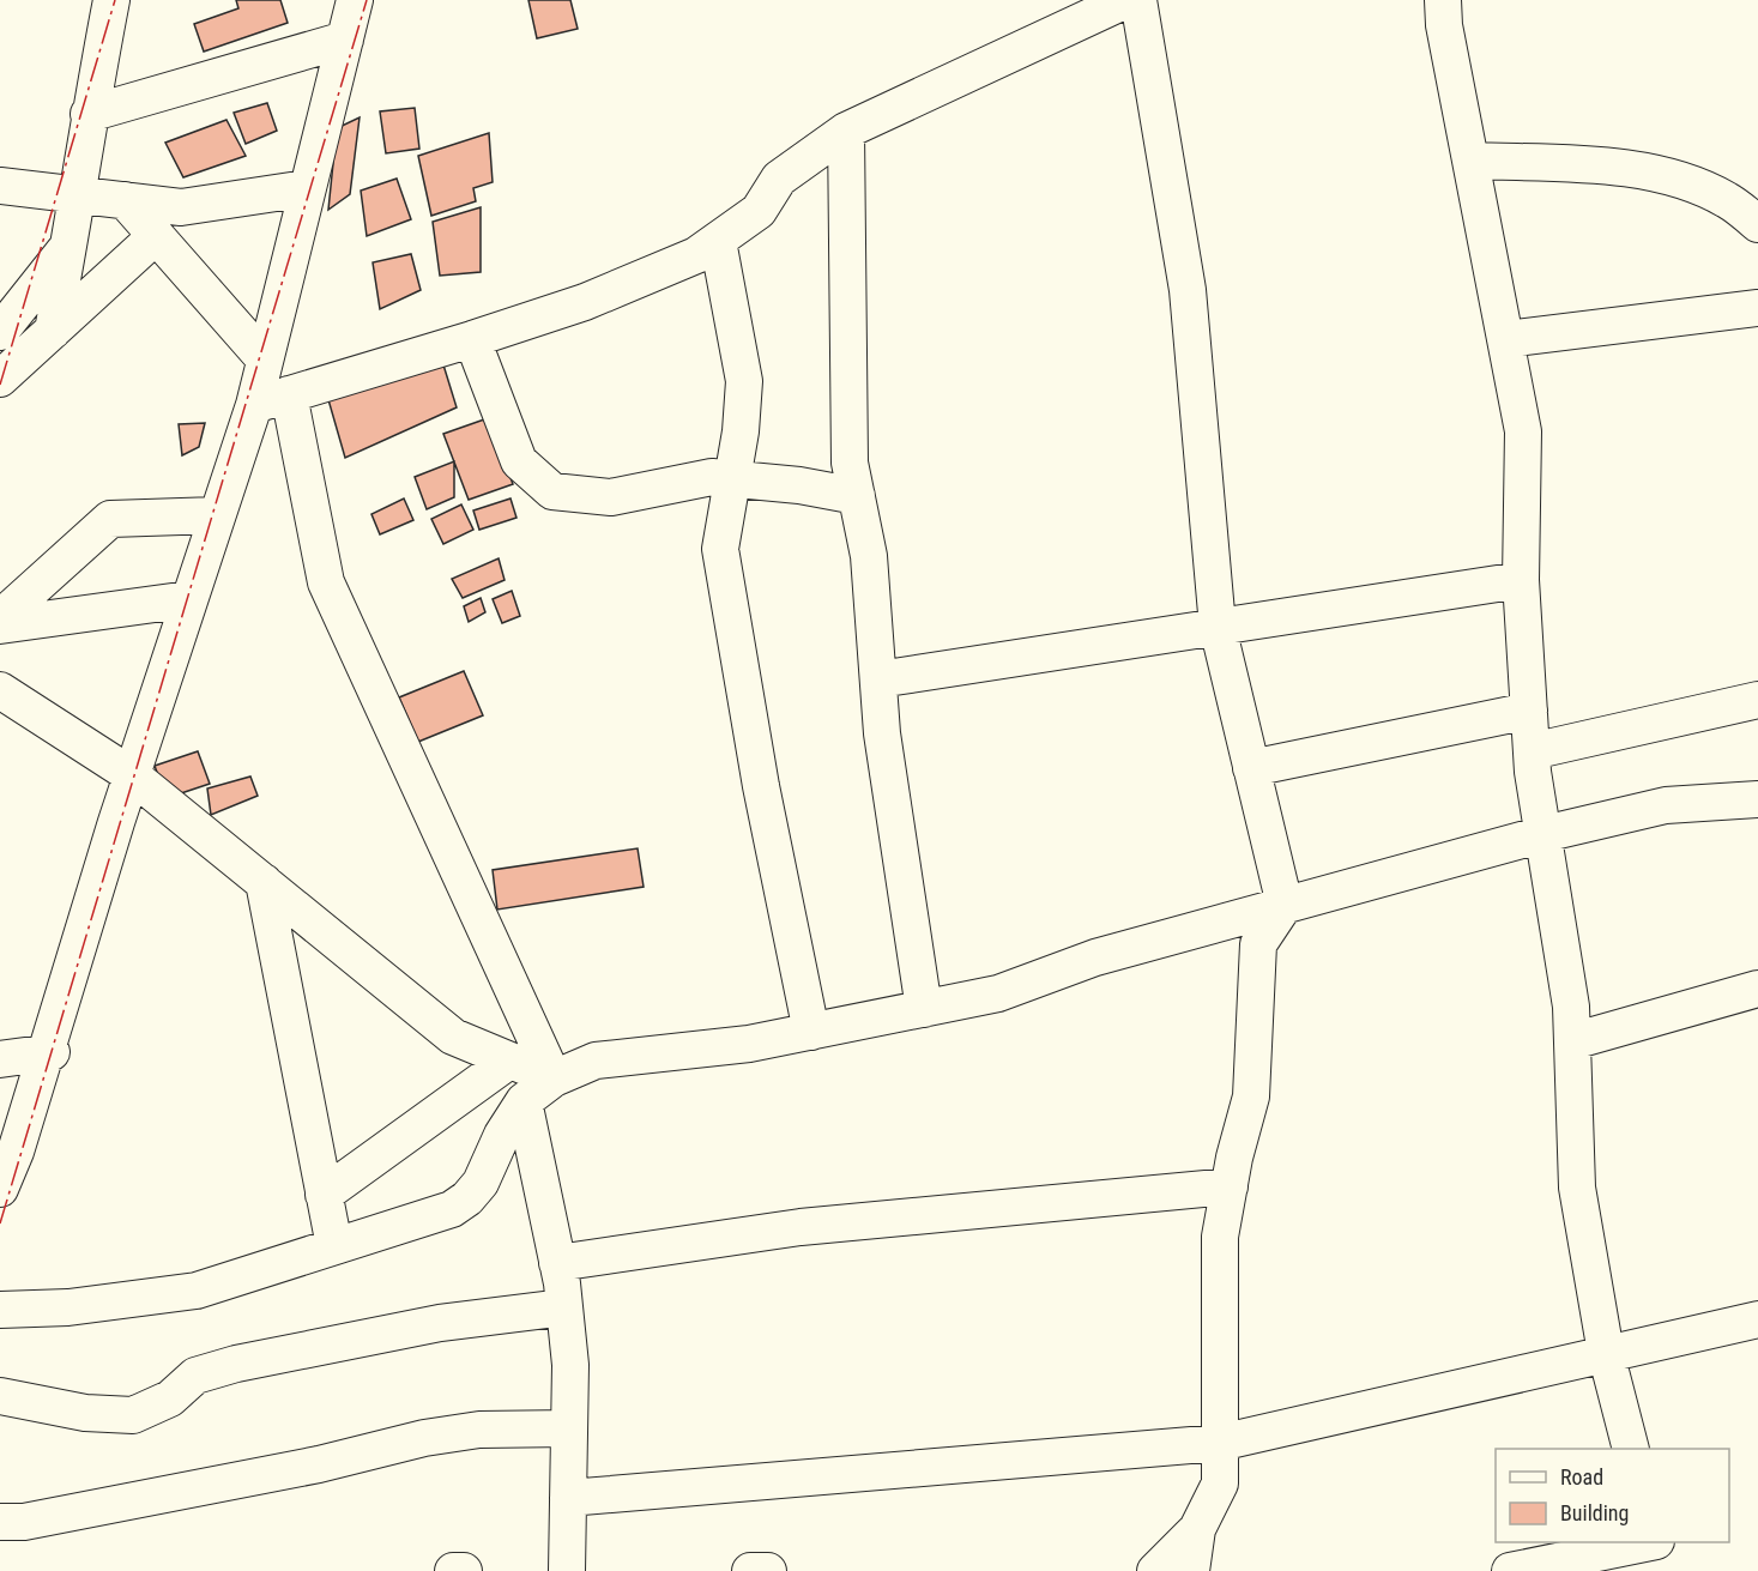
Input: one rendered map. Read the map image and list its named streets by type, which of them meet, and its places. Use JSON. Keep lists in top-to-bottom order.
{
  "legend": ["Road", "Building"]
}
